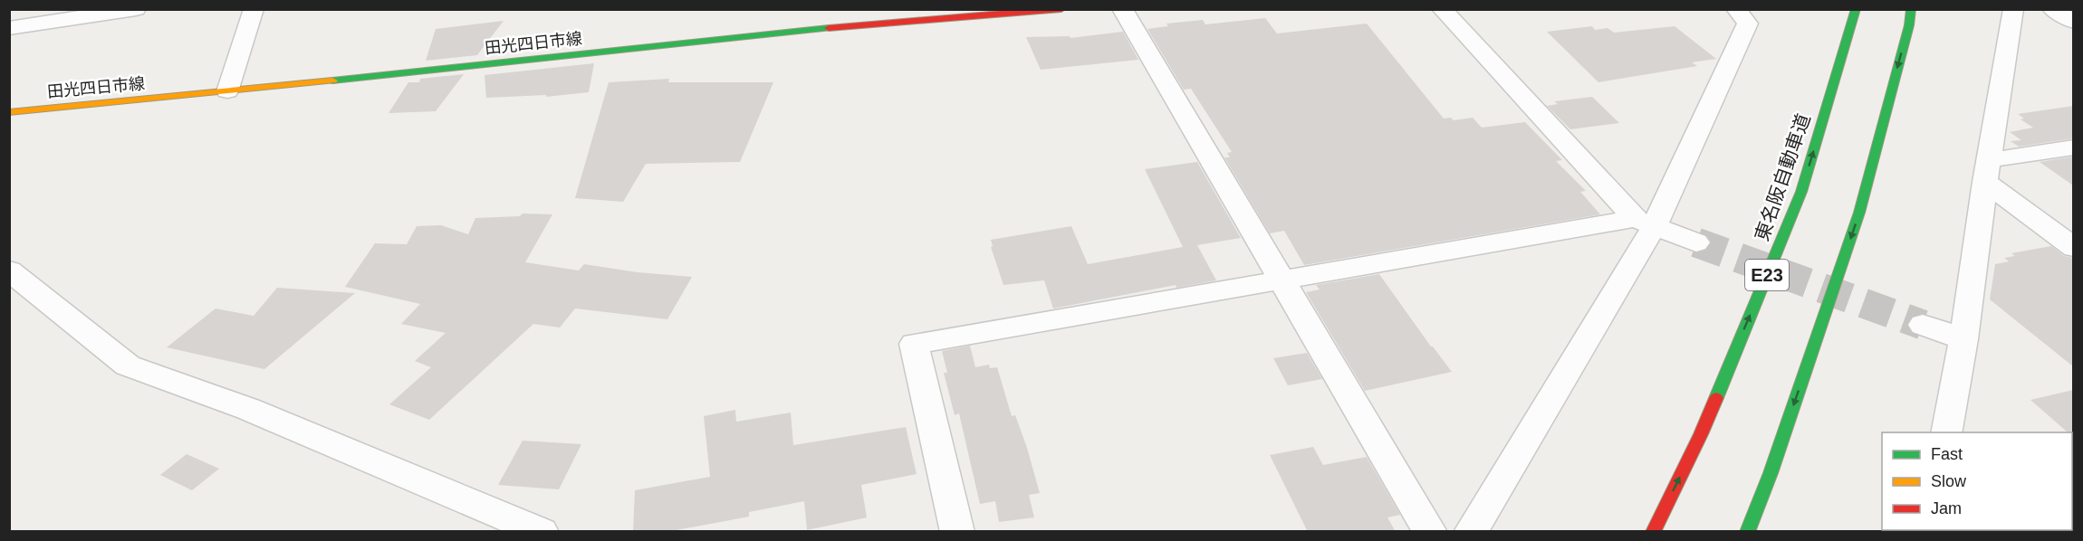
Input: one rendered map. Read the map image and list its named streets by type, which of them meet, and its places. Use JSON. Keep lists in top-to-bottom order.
{
  "streets": {
    "main road": ["田光四日市線", "東名阪自動車道", "E23"]
  },
  "legend": ["Fast", "Slow", "Jam"]
}
